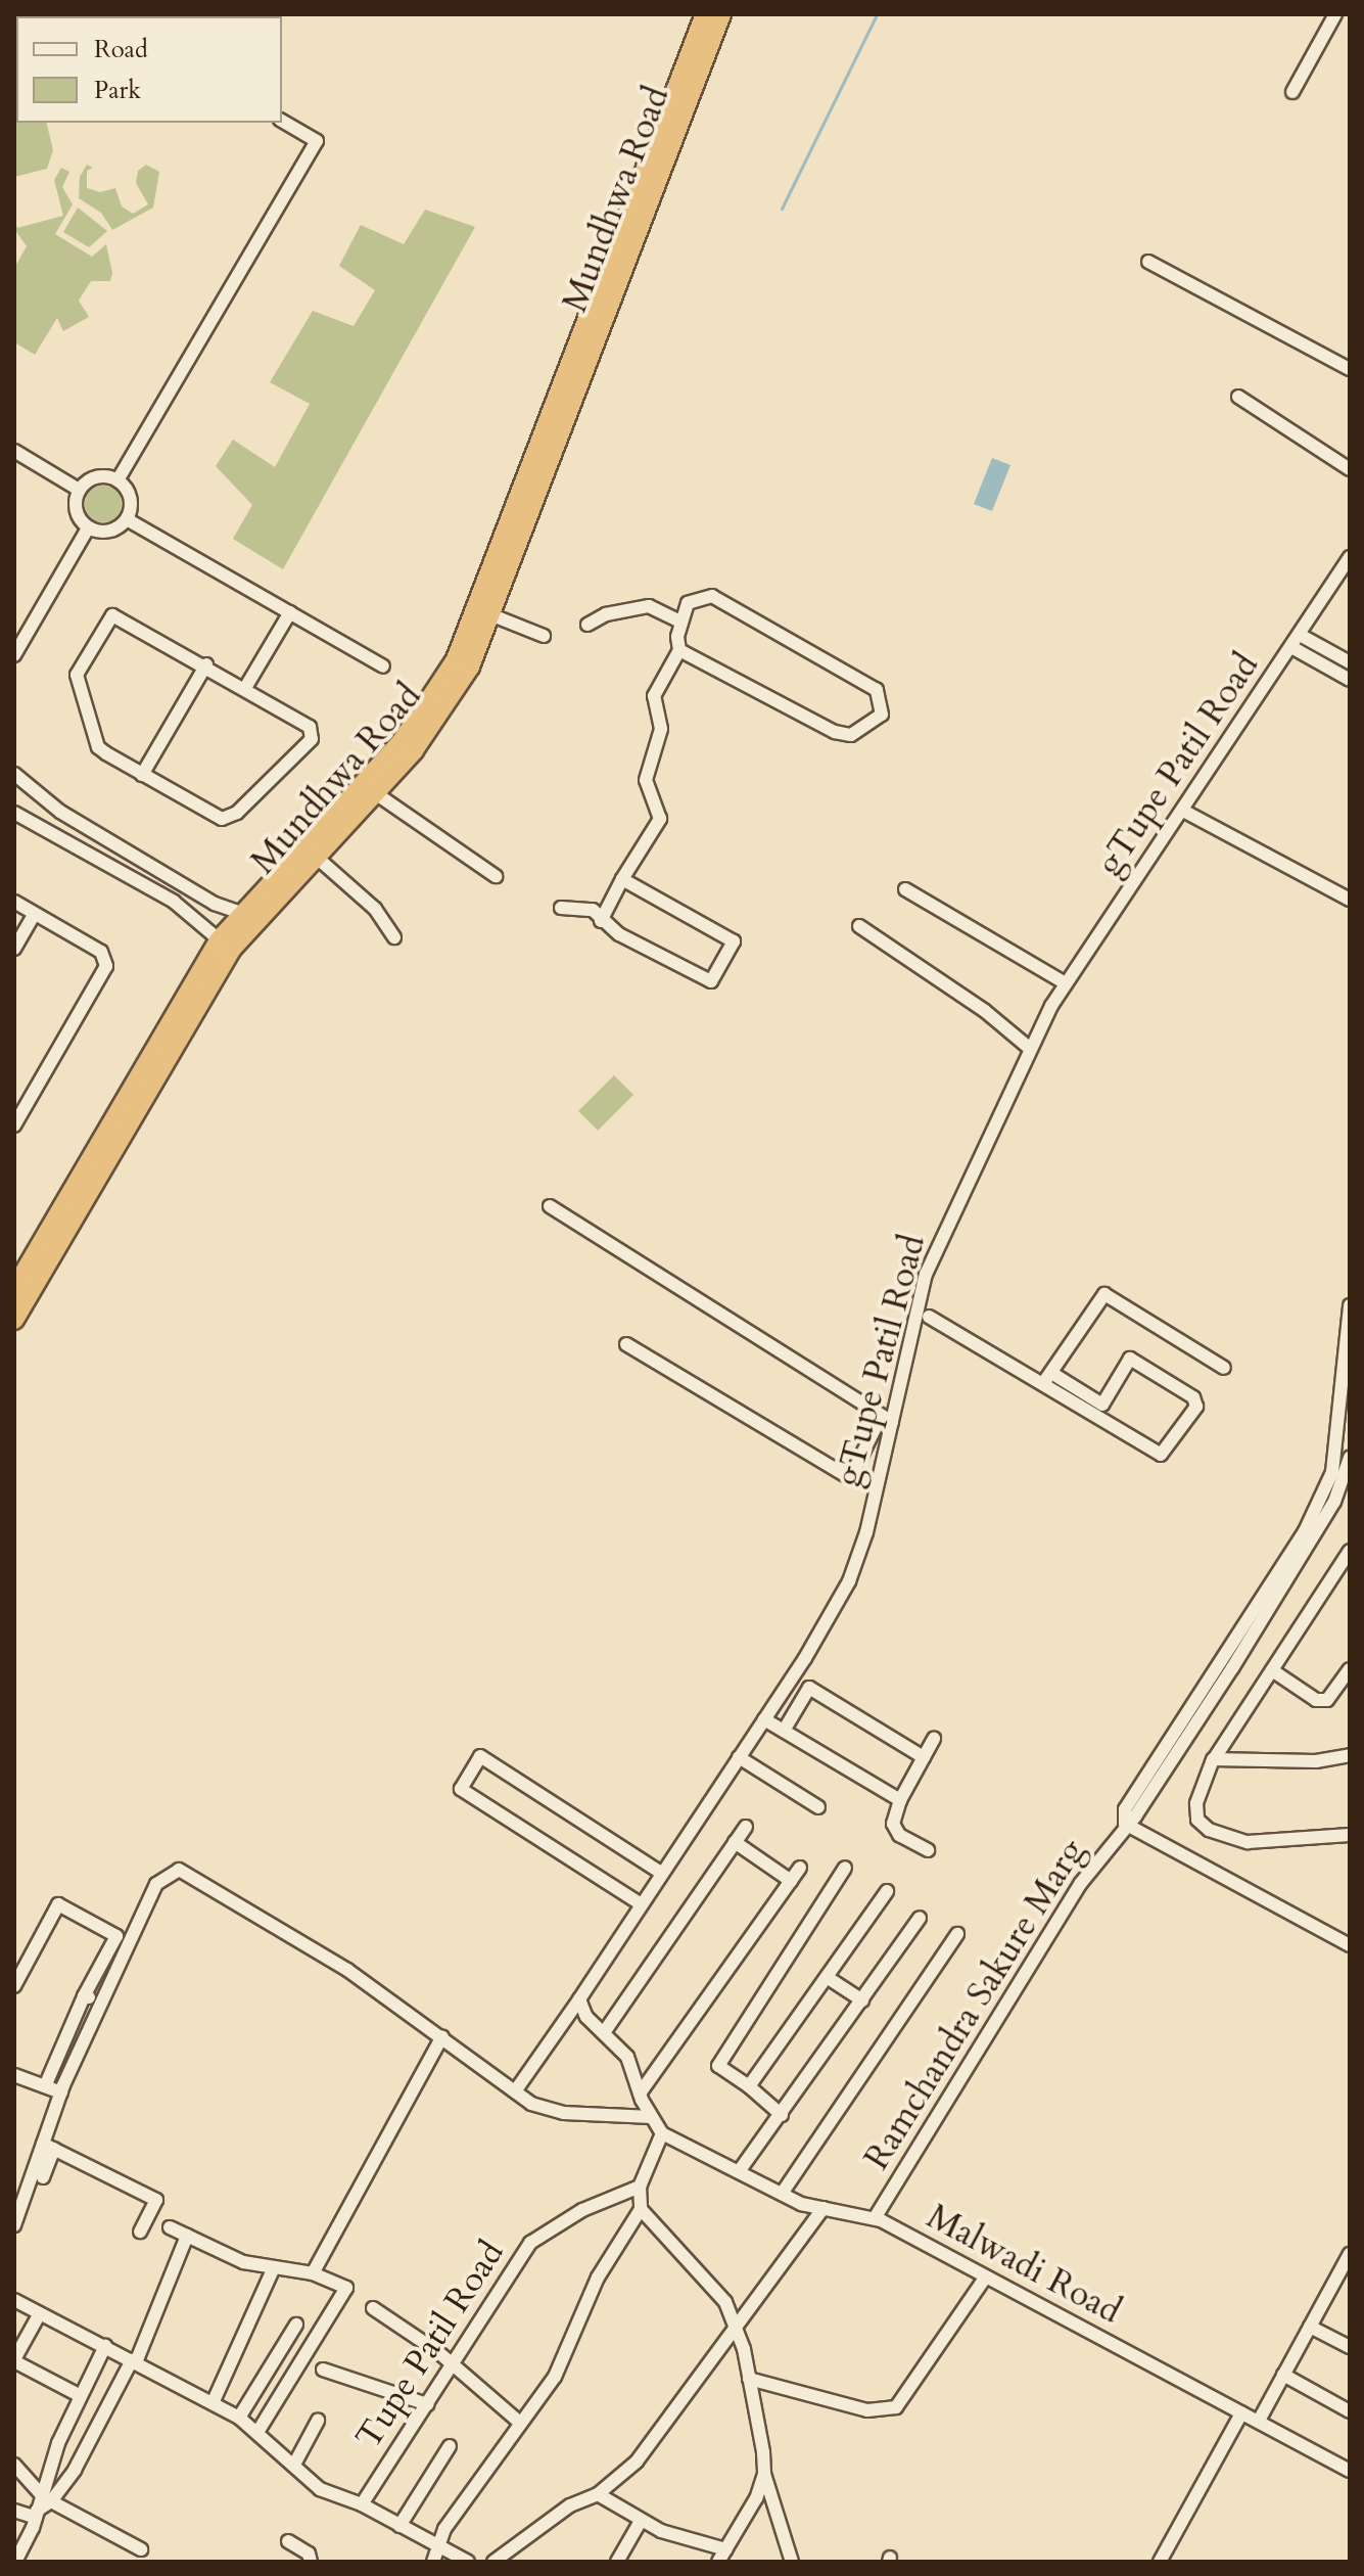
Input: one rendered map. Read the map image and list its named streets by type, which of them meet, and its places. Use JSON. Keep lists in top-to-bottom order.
{
  "streets": {
    "highway": ["Mundhwa Road"],
    "street": [
      "gTupe Patil Road",
      "Ramchandra Sakure Marg",
      "Malwadi Road",
      "Tupe Patil Road"
    ]
  },
  "crossings": [
    ["Ramchandra Sakure Marg", "Malwadi Road"]
  ],
  "legend": ["Road", "Park"]
}
